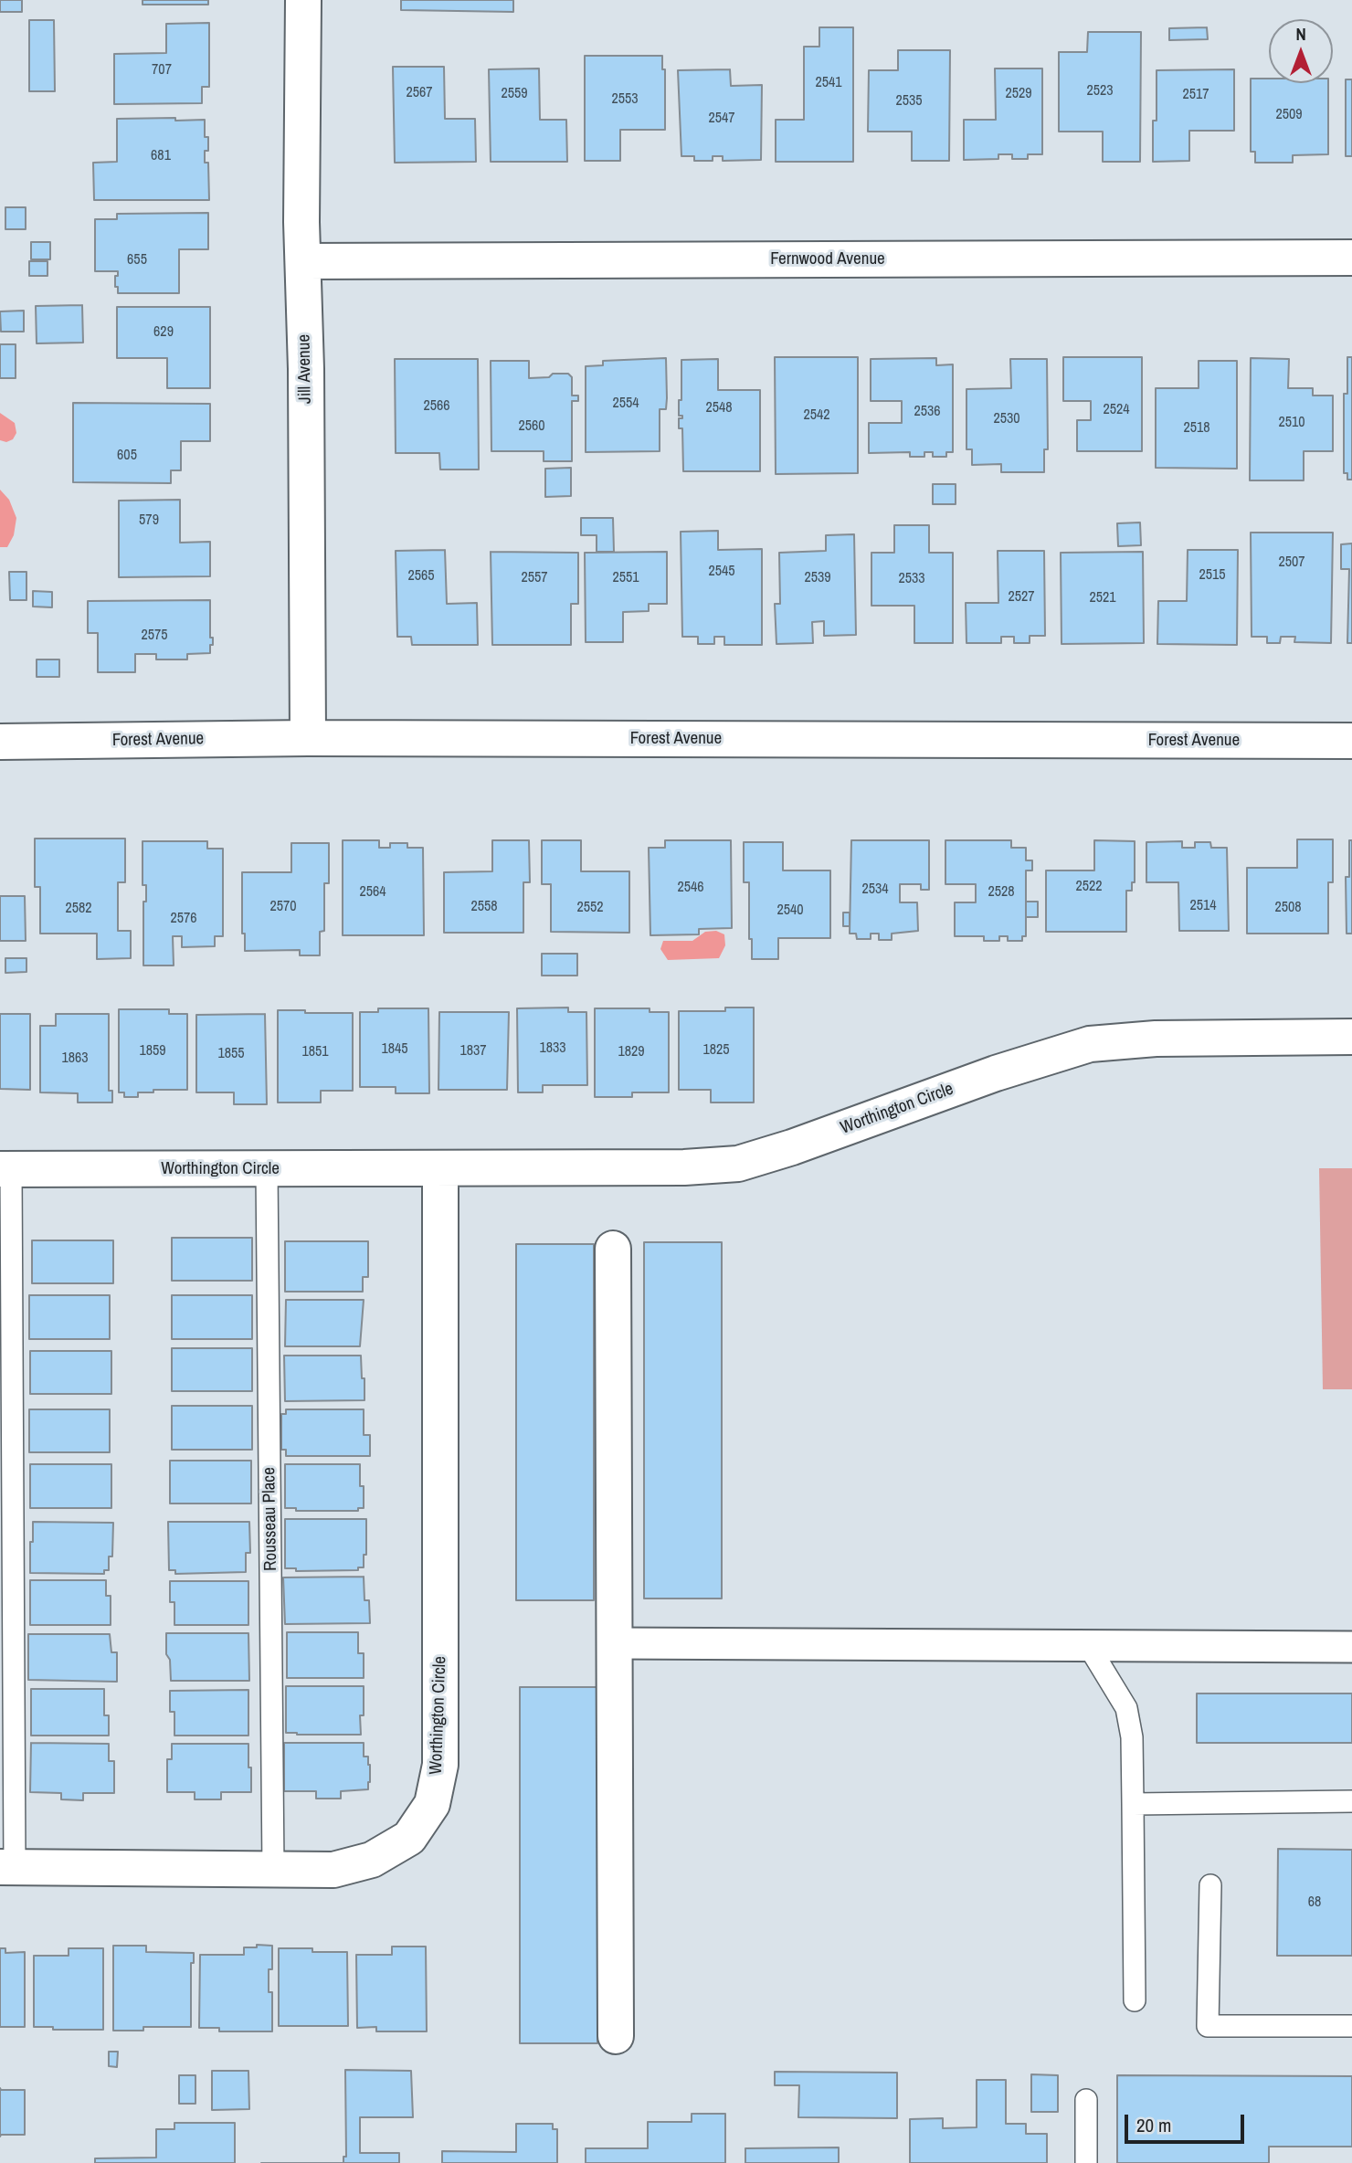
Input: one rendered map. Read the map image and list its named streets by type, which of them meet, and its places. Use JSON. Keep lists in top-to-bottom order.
{
  "streets": {
    "street": [
      "Fernwood Avenue",
      "Jill Avenue",
      "Forest Avenue",
      "Worthington Circle"
    ],
    "lane": ["Rousseau Place"]
  },
  "crossings": [
    ["Fernwood Avenue", "Jill Avenue"],
    ["Jill Avenue", "Forest Avenue"],
    ["Worthington Circle", "Rousseau Place"]
  ],
  "house_numbers": [
    "707",
    "2541",
    "2523",
    "2567",
    "2559",
    "2529",
    "2517",
    "2553",
    "2535",
    "2509",
    "2547",
    "681",
    "655",
    "629",
    "2554",
    "2566",
    "2548",
    "2524",
    "2536",
    "2542",
    "2530",
    "2510",
    "2560",
    "2518",
    "605",
    "579",
    "2507",
    "2545",
    "2515",
    "2565",
    "2557",
    "2551",
    "2539",
    "2533",
    "2527",
    "2521",
    "2575",
    "2522",
    "2546",
    "2534",
    "2564",
    "2528",
    "2514",
    "2570",
    "2558",
    "2552",
    "2508",
    "2582",
    "2540",
    "2576",
    "1833",
    "1845",
    "1825",
    "1859",
    "1837",
    "1851",
    "1829",
    "1855",
    "1863",
    "68"
  ],
  "scale_bar": "20 m",
  "north": "top"
}
